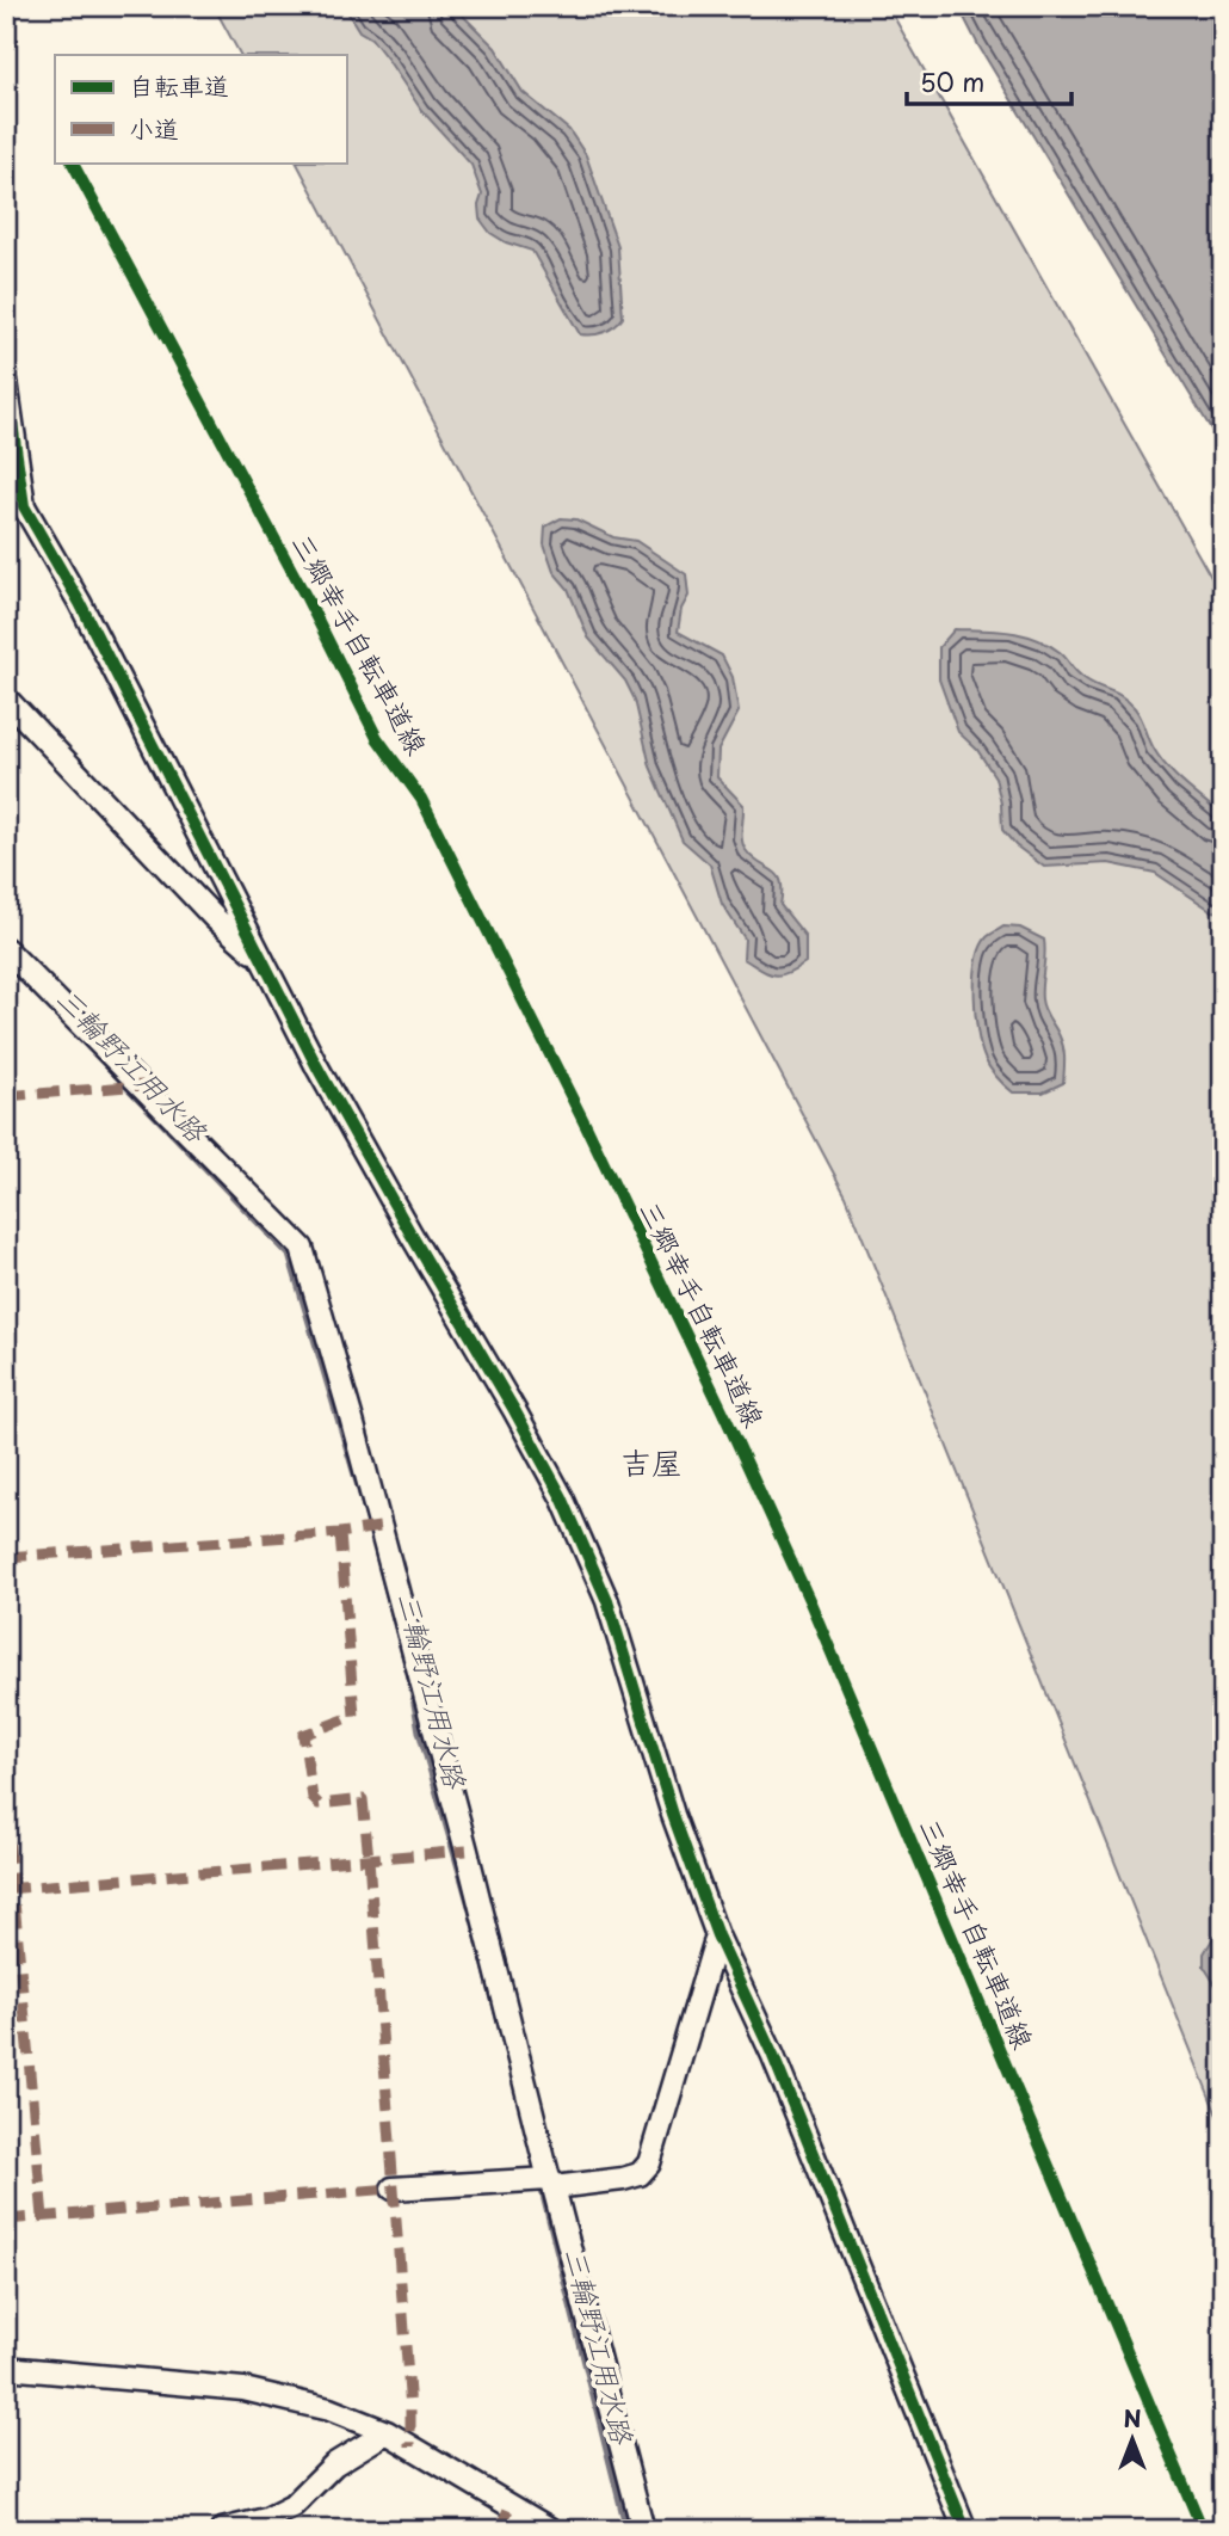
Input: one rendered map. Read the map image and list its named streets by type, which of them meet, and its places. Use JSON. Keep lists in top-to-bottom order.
{
  "streets": {
    "cycle path": ["三郷幸手自転車道線"]
  },
  "districts": ["吉屋"],
  "water": ["三輪野江用水路"],
  "legend": ["自転車道", "小道"],
  "scale_bar": "50 m",
  "north": "top"
}
